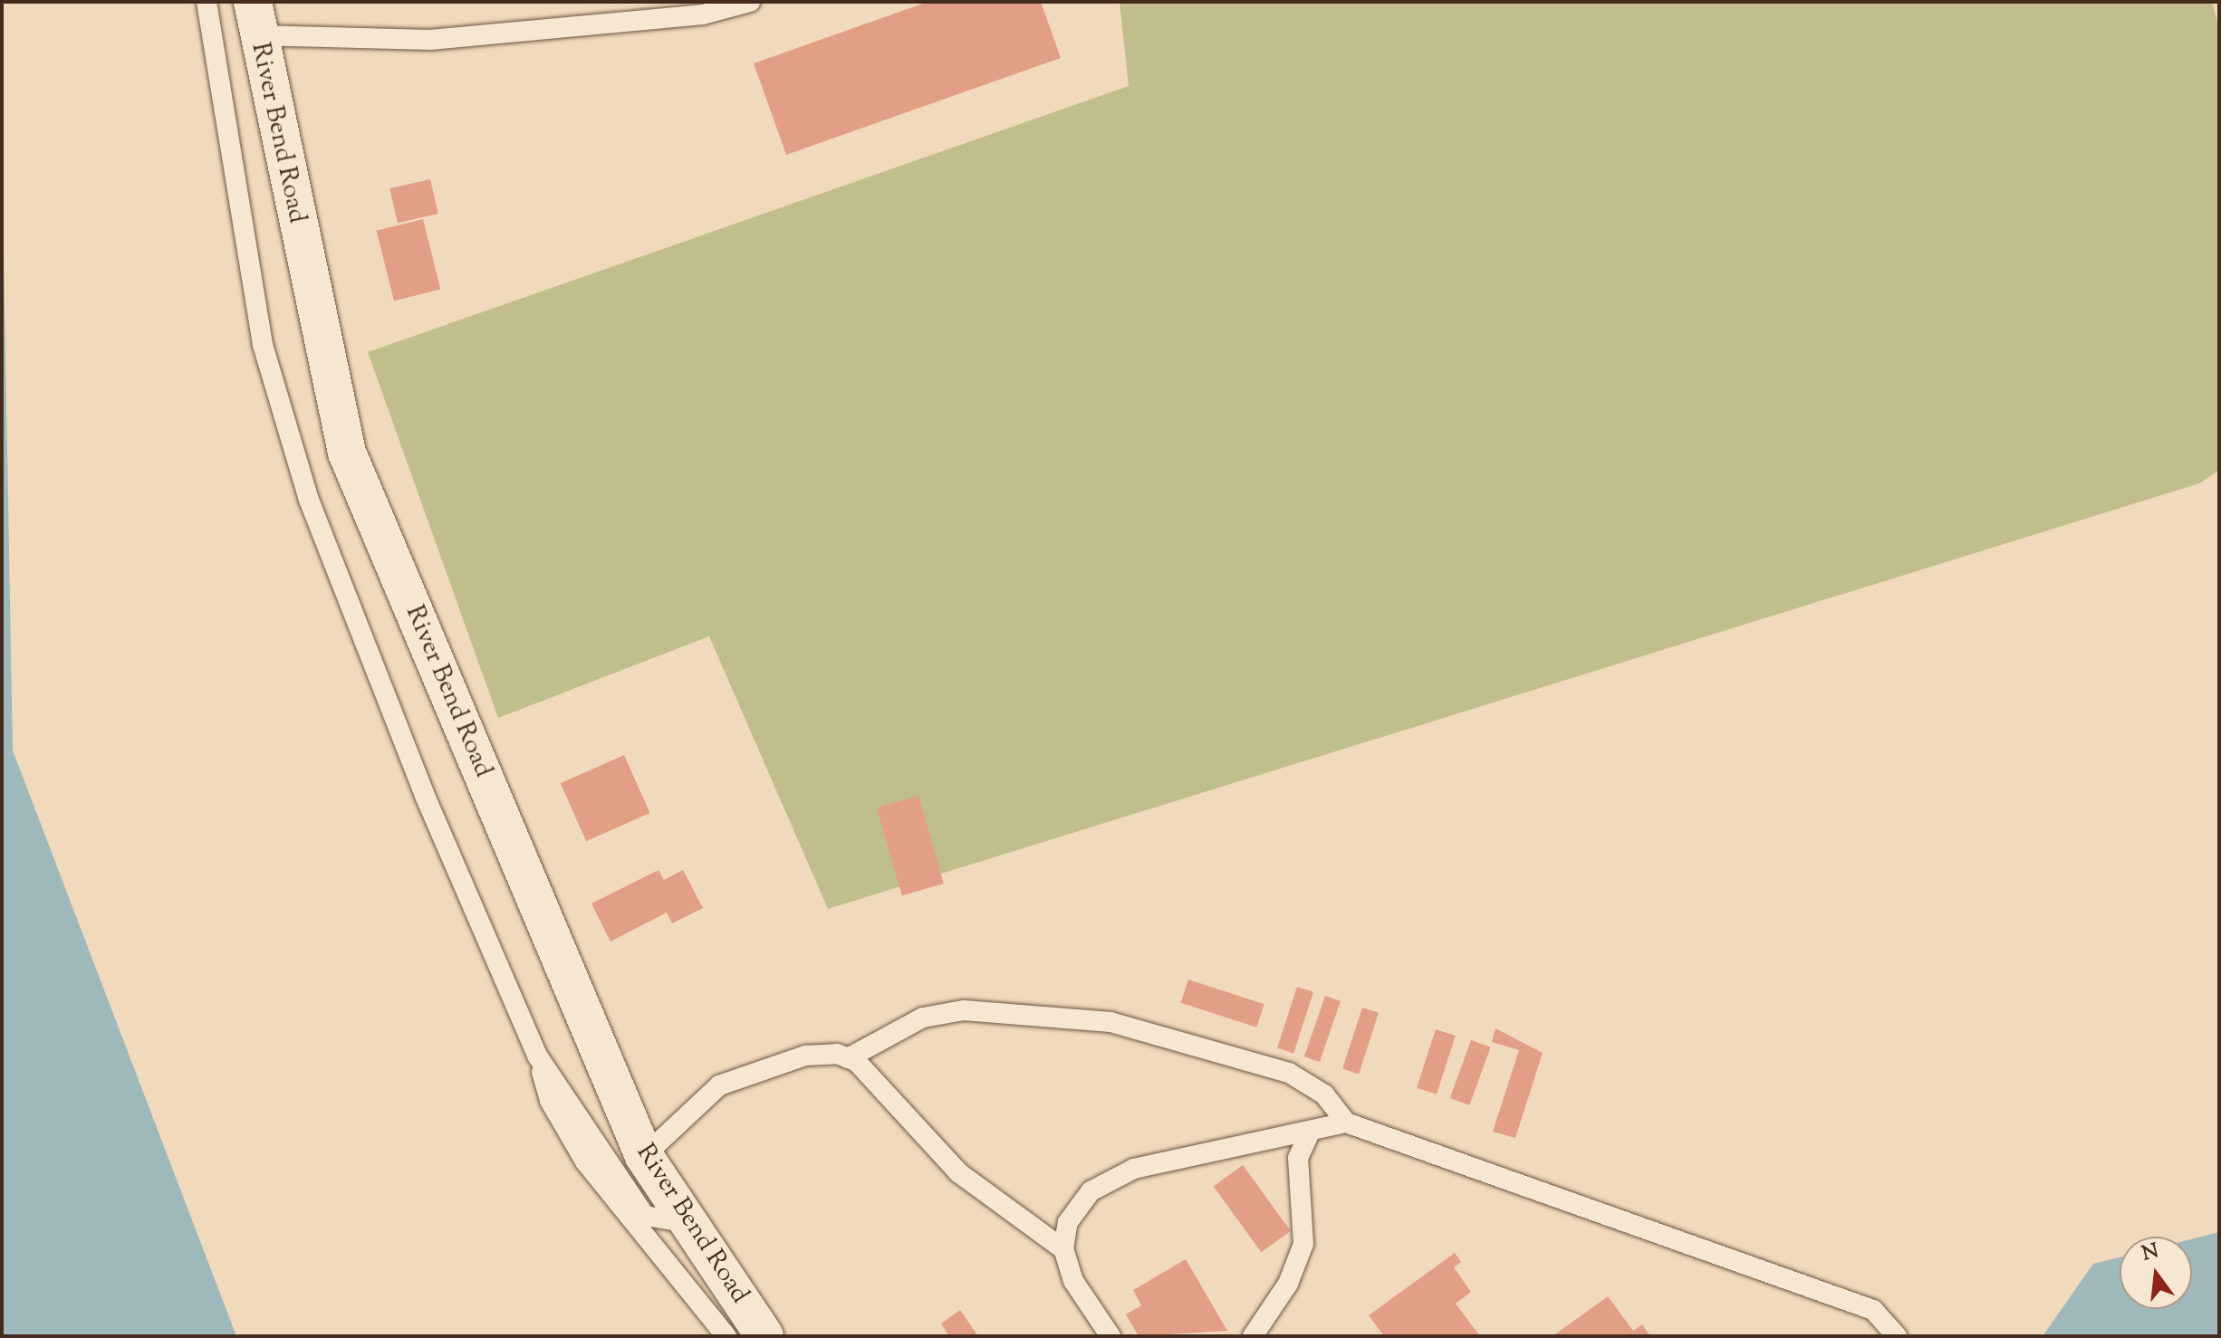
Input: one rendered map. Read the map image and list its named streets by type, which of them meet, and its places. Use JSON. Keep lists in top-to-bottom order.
{
  "streets": {
    "street": ["River Bend Road"]
  },
  "north": "top"
}
